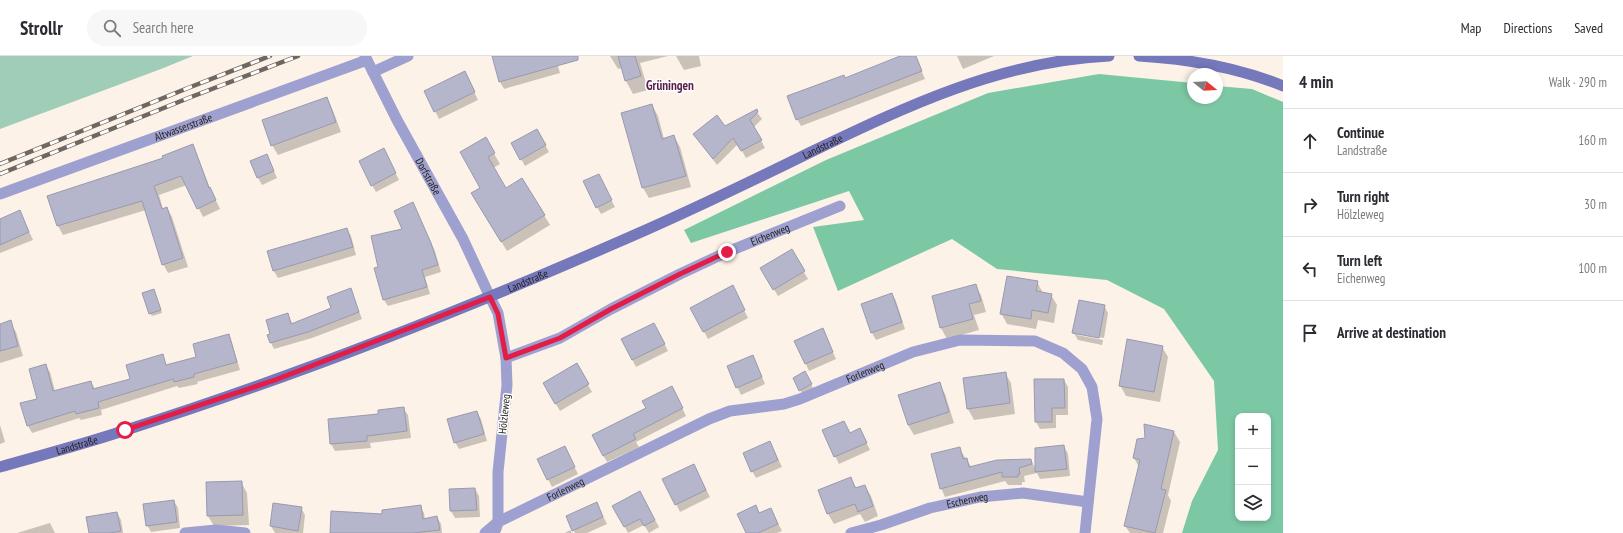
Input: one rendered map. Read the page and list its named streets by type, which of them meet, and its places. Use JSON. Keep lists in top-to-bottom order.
{
  "streets": {
    "main road": ["Landstraße"],
    "street": [
      "Altwasserstraße",
      "Dorfstraße",
      "Eichenweg",
      "Forlenweg",
      "Hölzleweg",
      "Eschenweg"
    ]
  },
  "crossings": [
    ["Altwasserstraße", "Dorfstraße"],
    ["Landstraße", "Dorfstraße"],
    ["Landstraße", "Hölzleweg"],
    ["Dorfstraße", "Hölzleweg"],
    ["Eichenweg", "Hölzleweg"],
    ["Forlenweg", "Hölzleweg"],
    ["Forlenweg", "Eschenweg"]
  ],
  "districts": ["Grüningen"],
  "north": "right",
  "page": {
    "header": "Strollr",
    "search": "Search here",
    "nav": ["Map", "Directions", "Saved"],
    "heading": ["4 min", "Walk · 290 m"],
    "list": [
      ["Continue", "Landstraße", "160 m"],
      ["Turn right", "Hölzleweg", "30 m"],
      ["Turn left", "Eichenweg", "100 m"],
      "Arrive at destination"
    ],
    "map_buttons": ["+", "−"]
  }
}
